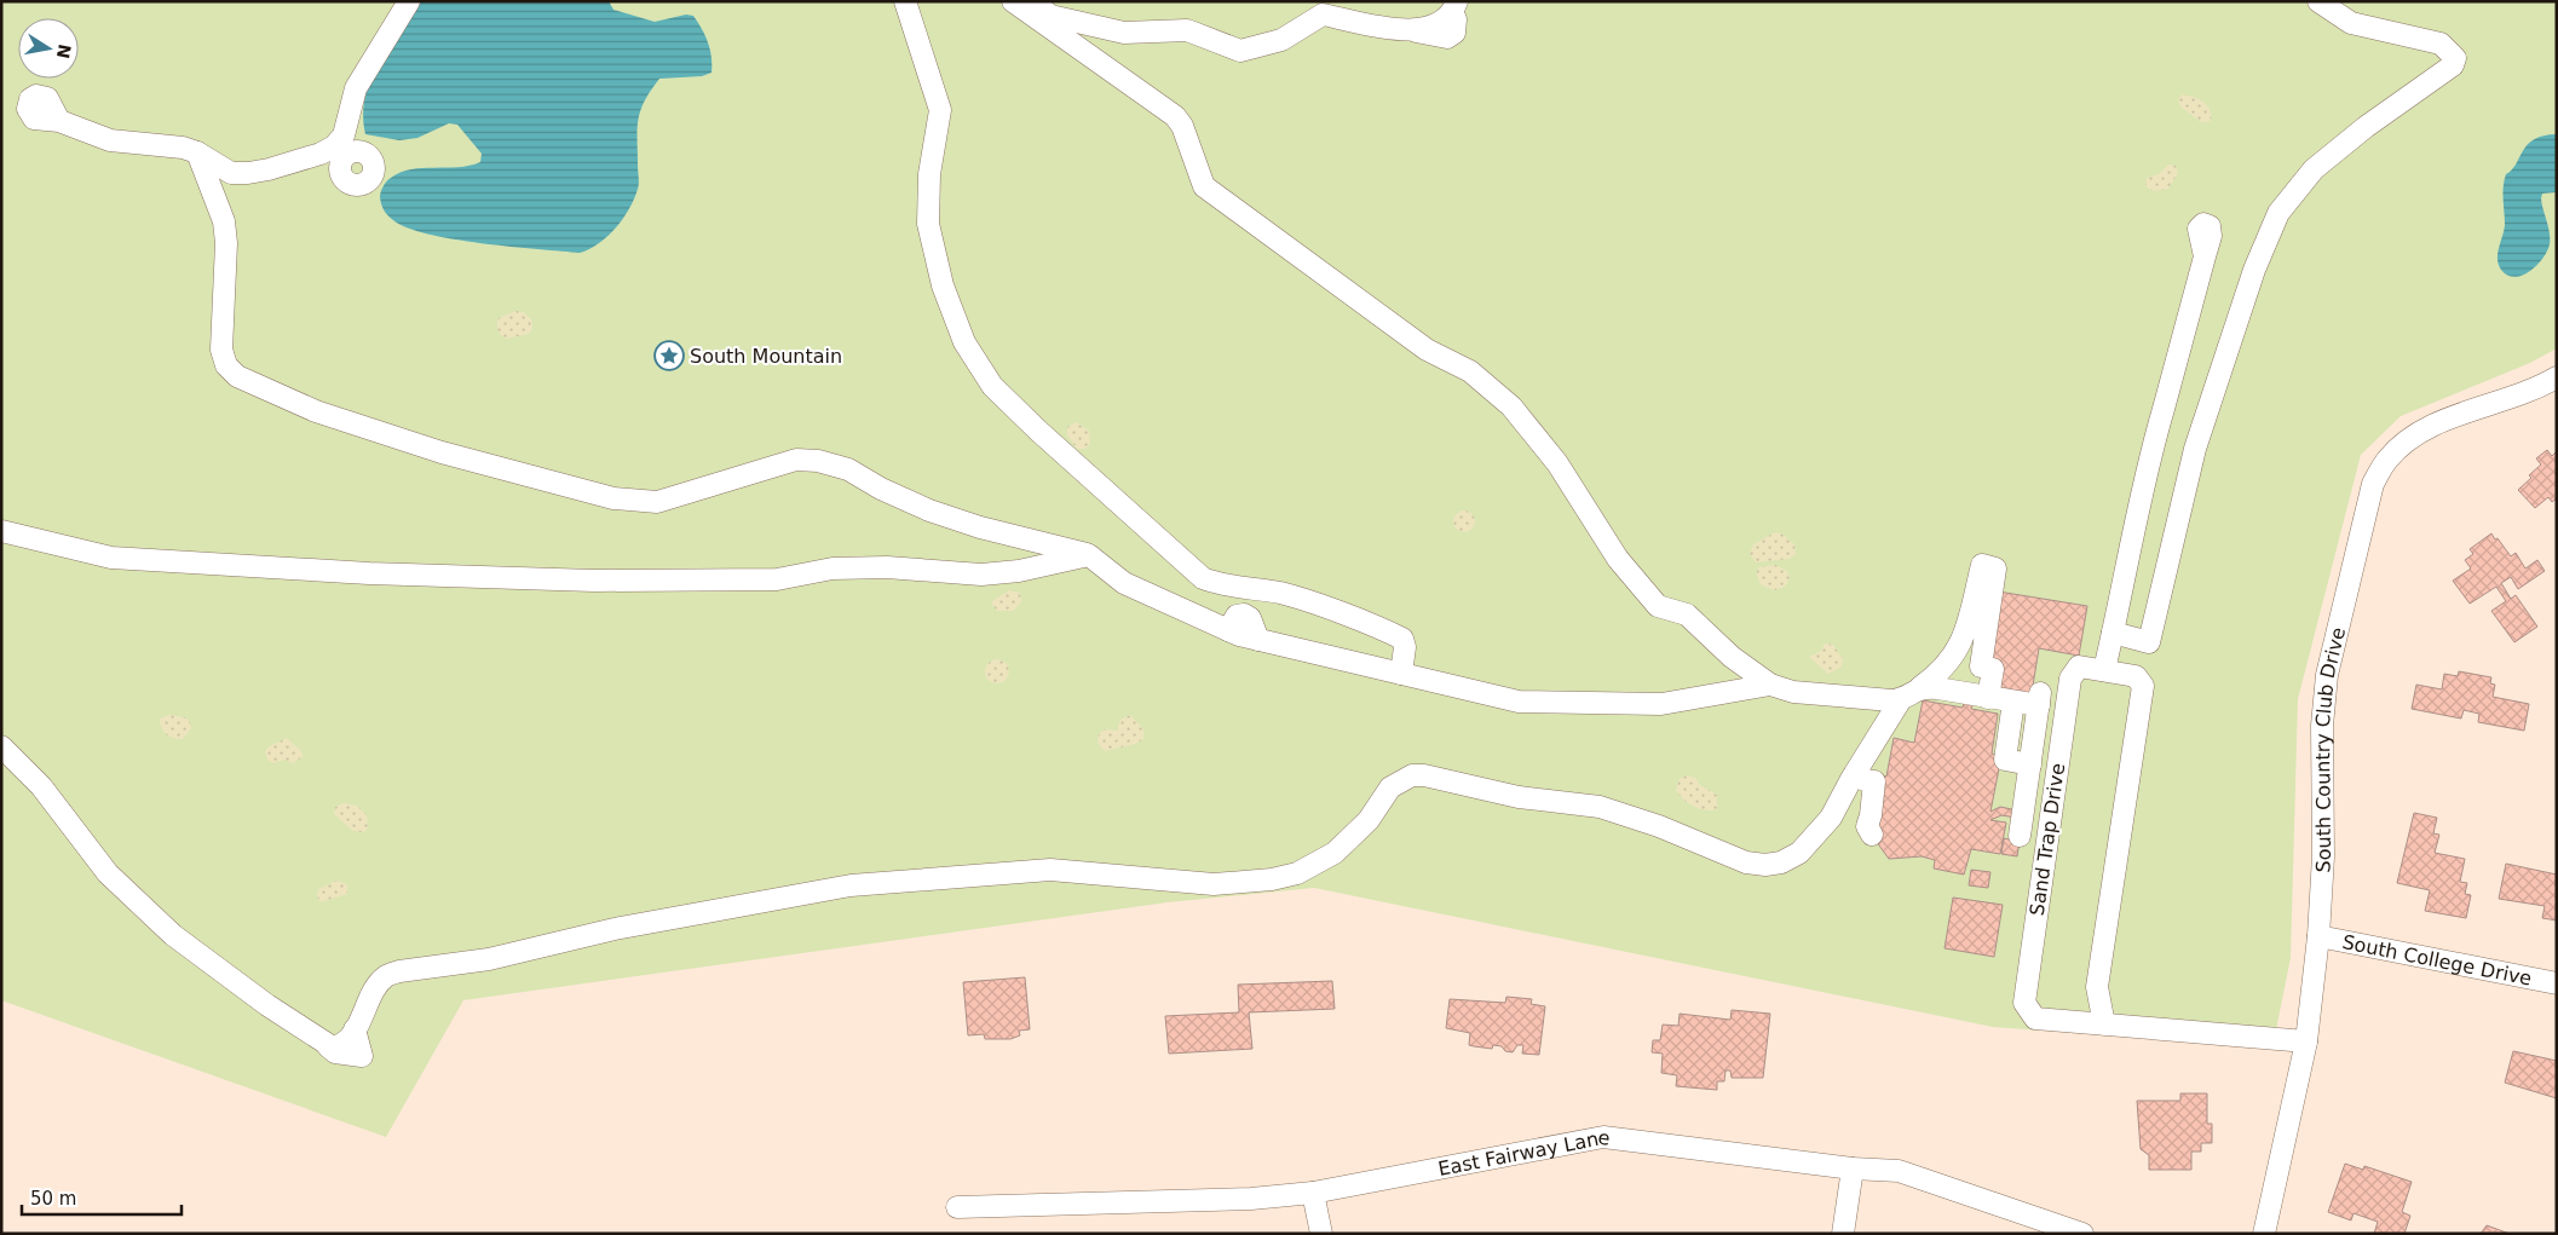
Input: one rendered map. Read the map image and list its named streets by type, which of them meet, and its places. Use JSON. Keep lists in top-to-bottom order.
{
  "streets": {
    "street": [
      "South Country Club Drive",
      "Sand Trap Drive",
      "South College Drive",
      "East Fairway Lane"
    ]
  },
  "crossings": [
    ["South Country Club Drive", "Sand Trap Drive"],
    ["South Country Club Drive", "South College Drive"]
  ],
  "places": {
    "place": ["South Mountain"]
  },
  "scale_bar": "50 m",
  "north": "right"
}
